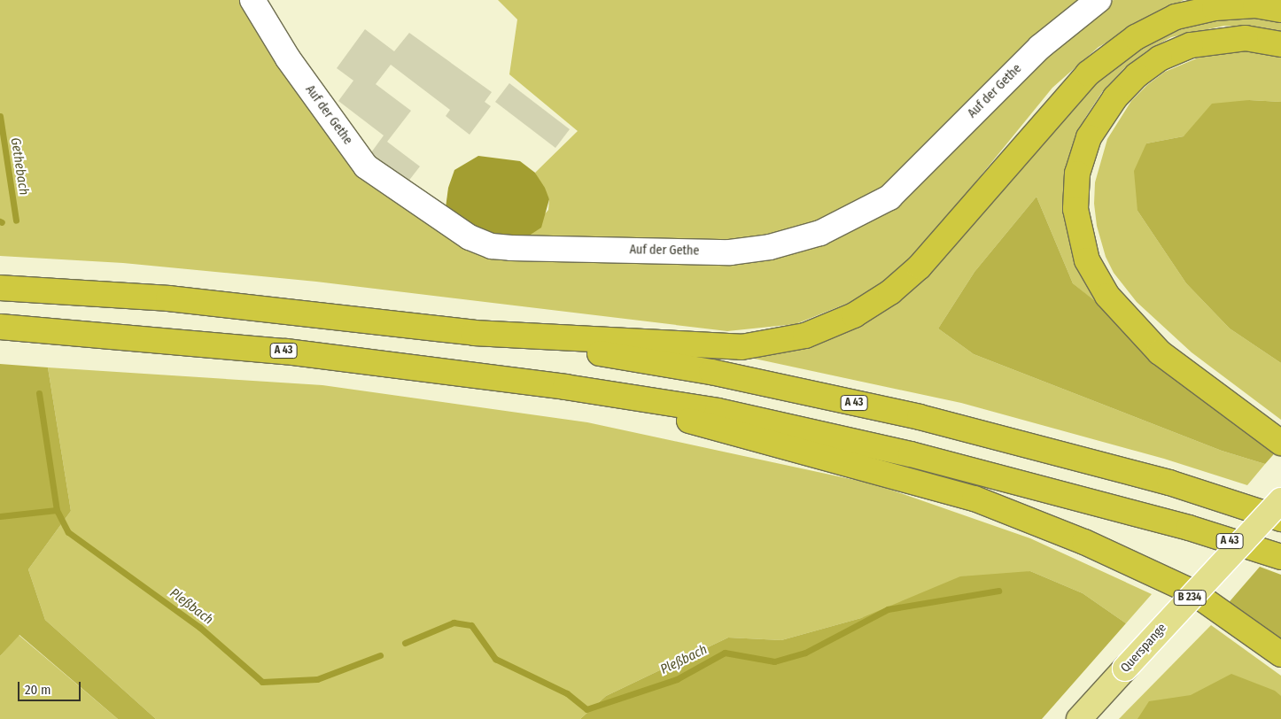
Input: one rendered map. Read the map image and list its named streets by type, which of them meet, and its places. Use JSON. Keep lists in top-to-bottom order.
{
  "streets": {
    "highway": ["A 43"],
    "main road": ["B 234", "Querspange"],
    "street": ["Auf der Gethe"]
  },
  "water": ["Gethebach", "Pleßbach"],
  "scale_bar": "20 m"
}
